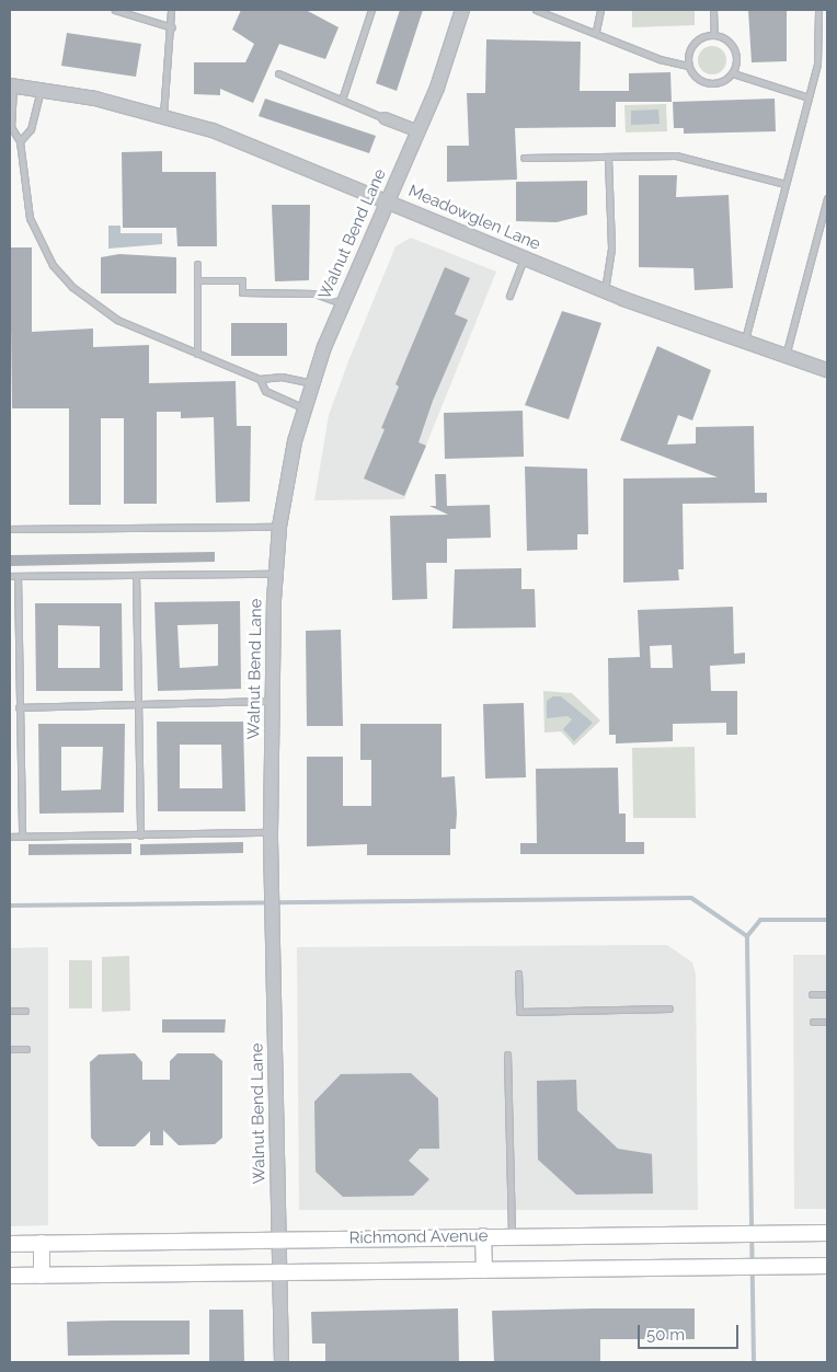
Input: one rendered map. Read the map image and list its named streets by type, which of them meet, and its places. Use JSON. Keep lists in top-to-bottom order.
{
  "streets": {
    "main road": ["Richmond Avenue"],
    "street": ["Meadowglen Lane", "Walnut Bend Lane"]
  },
  "crossings": [
    ["Meadowglen Lane", "Walnut Bend Lane"],
    ["Walnut Bend Lane", "Richmond Avenue"]
  ],
  "scale_bar": "50 m"
}
